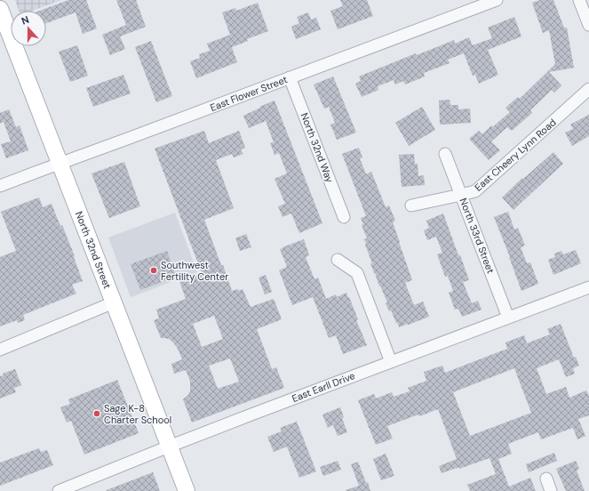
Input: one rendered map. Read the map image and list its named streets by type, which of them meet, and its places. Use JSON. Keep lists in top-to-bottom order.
{
  "streets": {
    "main road": ["North 32nd Street"],
    "street": [
      "East Flower Street",
      "North 32nd Way",
      "East Cheery Lynn Road",
      "North 33rd Street",
      "East Earll Drive"
    ]
  },
  "crossings": [
    ["East Flower Street", "North 32nd Way"],
    ["East Flower Street", "North 32nd Street"],
    ["East Cheery Lynn Road", "North 33rd Street"],
    ["North 33rd Street", "East Earll Drive"],
    ["North 32nd Street", "East Earll Drive"]
  ],
  "places": ["Southwest Fertility Center", "Sage K-8 Charter School"],
  "north": "top"
}
